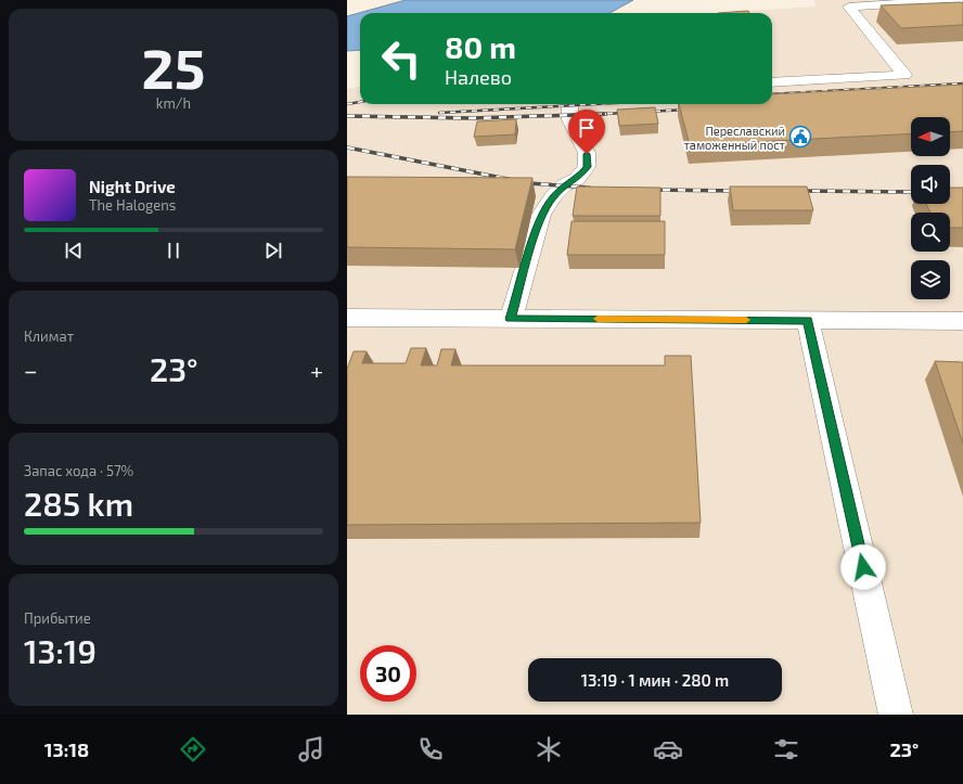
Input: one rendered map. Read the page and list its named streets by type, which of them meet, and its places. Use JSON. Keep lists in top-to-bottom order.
{
  "places": {
    "public building": ["Переславский таможенный пост"]
  },
  "north": "left",
  "page": {
    "tile": [
      ["25", "km/h"],
      "Климат",
      ["Запас хода · 57%", "285 km"],
      ["Прибытие", "13:19"]
    ],
    "turn": ["80 m", "Налево"],
    "song": ["Night Drive", "The Halogens"],
    "heat": ["−", "23°", "+"],
    "limit": "30",
    "trip": "13:19 · 1 мин · 280 m",
    "tabs": ["13:18", "23°"]
  }
}
